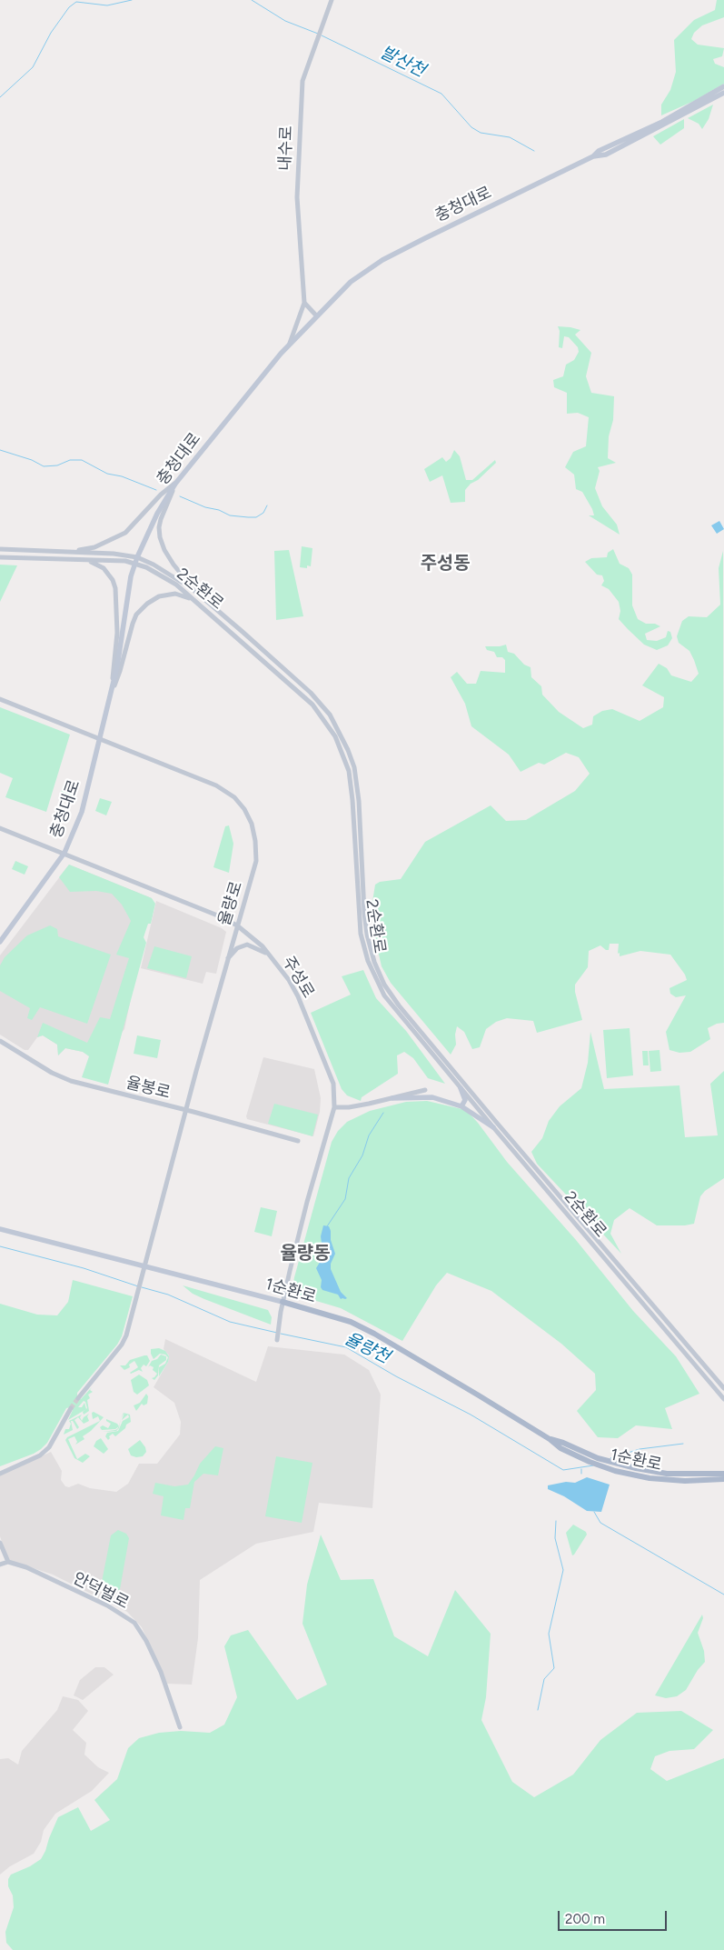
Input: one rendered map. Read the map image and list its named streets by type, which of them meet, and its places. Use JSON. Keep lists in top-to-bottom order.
{
  "streets": {
    "main road": ["충청대로", "1순환로"],
    "street": [
      "내수로",
      "2순환로",
      "율량로",
      "주성로",
      "율봉로",
      "안덕벌로"
    ]
  },
  "crossings": [
    ["충청대로", "2순환로"],
    ["충청대로", "율량로"],
    ["충청대로", "주성로"],
    ["율량로", "주성로"],
    ["율량로", "율봉로"],
    ["율량로", "1순환로"],
    ["주성로", "1순환로"]
  ],
  "districts": ["주성동", "율량동"],
  "water": ["발산천", "율량천"],
  "scale_bar": "200 m"
}
